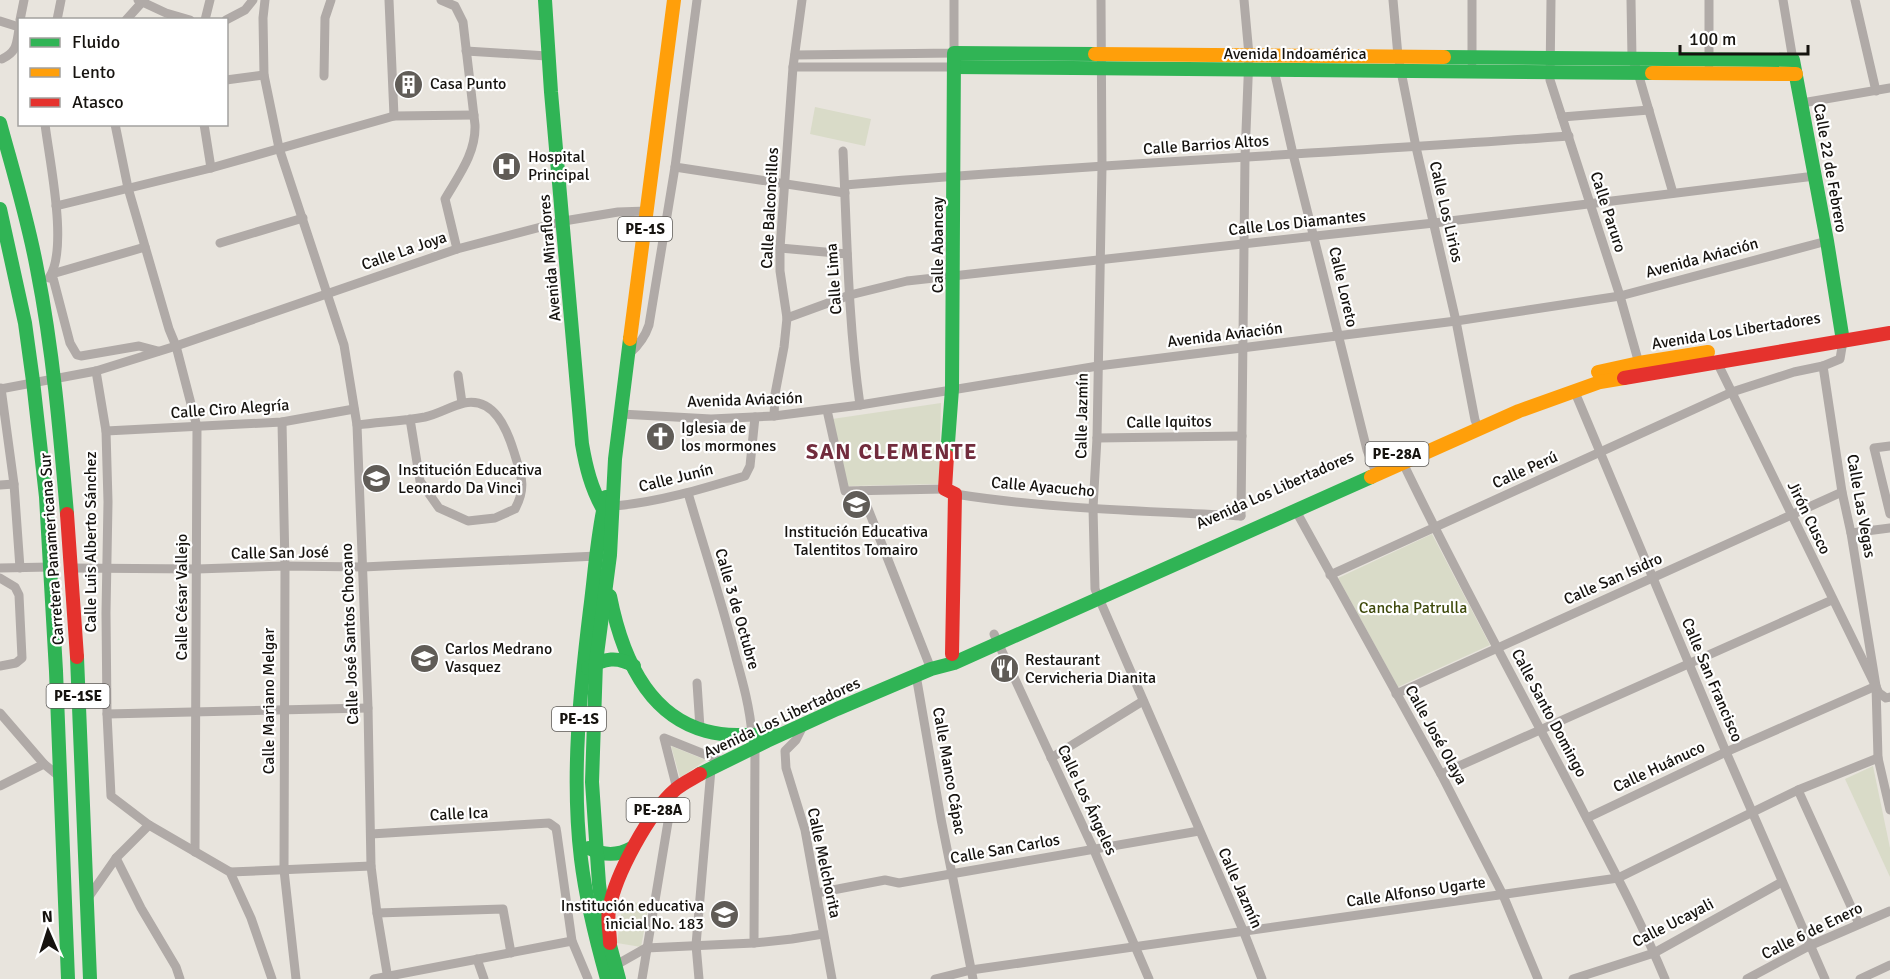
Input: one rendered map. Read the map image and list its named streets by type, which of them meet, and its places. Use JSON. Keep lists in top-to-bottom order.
{
  "streets": {
    "main road": [
      "Avenida Indoamérica",
      "Calle 22 de Febrero",
      "PE-1S",
      "Calle Abancay",
      "Avenida Miraflores",
      "Avenida Los Libertadores",
      "PE-28A",
      "Carretera Panamericana Sur",
      "PE-1SE"
    ],
    "street": [
      "Calle Barrios Altos",
      "Calle Balconcillos",
      "Calle Los Lirios",
      "Calle Paruro",
      "Calle Los Diamantes",
      "Calle La Joya",
      "Avenida Aviación",
      "Calle Lima",
      "Calle Loreto",
      "Calle Ciro Alegría",
      "Calle Jazmín",
      "Calle Iquitos",
      "Calle Perú",
      "Calle Junín",
      "Calle Ayacucho",
      "Calle Las Vegas",
      "Jirón Cusco",
      "Calle Luis Alberto Sánchez",
      "Calle San José",
      "Calle San Isidro",
      "Calle César Vallejo",
      "Calle 3 de Octubre",
      "Calle José Santos Chocano",
      "Calle San Francisco",
      "Calle Mariano Melgar",
      "Calle Santo Domingo",
      "Calle José Olaya",
      "Calle Huánuco",
      "Calle Manco Cápac",
      "Calle Los Ángeles",
      "Calle Ica",
      "Calle San Carlos",
      "Calle Melchorita",
      "Calle Alfonso Ugarte",
      "Calle Ucayali",
      "Calle 6 de Enero"
    ]
  },
  "crossings": [
    ["Avenida Indoamérica", "Calle 22 de Febrero"],
    ["Avenida Indoamérica", "Calle Balconcillos"],
    ["Avenida Indoamérica", "Calle Los Lirios"],
    ["Avenida Indoamérica", "Calle Paruro"],
    ["Avenida Indoamérica", "Calle Abancay"],
    ["Avenida Indoamérica", "Calle Loreto"],
    ["Avenida Indoamérica", "Calle Jazmín"],
    ["Calle Barrios Altos", "Calle Balconcillos"],
    ["Calle Barrios Altos", "Calle Los Lirios"],
    ["Calle Barrios Altos", "Calle Paruro"],
    ["Calle Barrios Altos", "Calle Abancay"],
    ["Calle Barrios Altos", "Calle Lima"],
    ["Calle Barrios Altos", "Calle Loreto"],
    ["Calle Barrios Altos", "Calle Jazmín"],
    ["Calle 22 de Febrero", "Calle Los Diamantes"],
    ["Calle 22 de Febrero", "Avenida Aviación"],
    ["Calle 22 de Febrero", "Avenida Los Libertadores"],
    ["Calle Balconcillos", "Calle Los Diamantes"],
    ["Calle Balconcillos", "Avenida Aviación"],
    ["Calle Los Lirios", "Calle Los Diamantes"],
    ["Calle Los Lirios", "Avenida Aviación"],
    ["Calle Los Lirios", "Avenida Los Libertadores"],
    ["Calle Paruro", "Calle Los Diamantes"],
    ["Calle Paruro", "Avenida Aviación"],
    ["Calle Paruro", "Avenida Los Libertadores"],
    ["Calle Los Diamantes", "Calle Abancay"],
    ["Calle Los Diamantes", "Calle Lima"],
    ["Calle Los Diamantes", "Calle Loreto"],
    ["Calle Los Diamantes", "Calle Jazmín"],
    ["PE-1S", "Calle La Joya"],
    ["PE-1S", "Avenida Miraflores"],
    ["PE-1S", "Avenida Aviación"],
    ["PE-1S", "Avenida Los Libertadores"],
    ["PE-1S", "Calle Junín"],
    ["PE-1S", "Calle San José"],
    ["Calle Abancay", "Avenida Aviación"],
    ["Calle Abancay", "Avenida Los Libertadores"],
    ["Calle Abancay", "Calle Ayacucho"],
    ["Calle La Joya", "Avenida Miraflores"],
    ["Calle La Joya", "Calle Luis Alberto Sánchez"],
    ["Calle La Joya", "Calle César Vallejo"],
    ["Calle La Joya", "Calle José Santos Chocano"],
    ["Avenida Miraflores", "Calle Junín"],
    ["Avenida Aviación", "Calle Lima"],
    ["Avenida Aviación", "Calle Loreto"],
    ["Avenida Aviación", "Calle Jazmín"],
    ["Avenida Aviación", "Calle Junín"],
    ["Avenida Aviación", "Calle Ayacucho"],
    ["Calle Loreto", "Avenida Los Libertadores"],
    ["Avenida Los Libertadores", "Calle Jazmín"],
    ["Avenida Los Libertadores", "Calle Ayacucho"],
    ["Avenida Los Libertadores", "Jirón Cusco"],
    ["Avenida Los Libertadores", "Calle 3 de Octubre"],
    ["Avenida Los Libertadores", "Calle San Francisco"],
    ["Avenida Los Libertadores", "Calle Santo Domingo"],
    ["Avenida Los Libertadores", "Calle José Olaya"],
    ["Avenida Los Libertadores", "Calle Manco Cápac"],
    ["Avenida Los Libertadores", "Calle Los Ángeles"],
    ["Avenida Los Libertadores", "Calle Melchorita"],
    ["Calle Ciro Alegría", "Calle Luis Alberto Sánchez"],
    ["Calle Ciro Alegría", "Calle César Vallejo"],
    ["Calle Ciro Alegría", "Calle José Santos Chocano"],
    ["Calle Ciro Alegría", "Calle Mariano Melgar"],
    ["Calle Jazmín", "Calle Iquitos"],
    ["Calle Jazmín", "Calle Ayacucho"],
    ["Calle Jazmín", "Calle San Carlos"],
    ["Calle Jazmín", "Calle Alfonso Ugarte"],
    ["Calle Perú", "Calle Las Vegas"],
    ["Calle Perú", "Jirón Cusco"],
    ["Calle Perú", "Calle San Francisco"],
    ["Calle Perú", "Calle Santo Domingo"],
    ["Calle Perú", "Calle José Olaya"],
    ["Calle Junín", "Calle 3 de Octubre"],
    ["Calle Las Vegas", "Jirón Cusco"],
    ["Calle Las Vegas", "Calle San Isidro"],
    ["Calle Las Vegas", "Calle Huánuco"],
    ["Calle Las Vegas", "Calle Alfonso Ugarte"],
    ["Jirón Cusco", "Calle San Isidro"],
    ["Jirón Cusco", "Calle Huánuco"],
    ["Calle Luis Alberto Sánchez", "Calle San José"],
    ["Carretera Panamericana Sur", "Calle San José"],
    ["Calle San José", "Calle César Vallejo"],
    ["Calle San José", "Calle José Santos Chocano"],
    ["Calle San José", "Calle Mariano Melgar"],
    ["Calle San Isidro", "Calle San Francisco"],
    ["Calle San Isidro", "Calle Santo Domingo"],
    ["Calle San Isidro", "Calle José Olaya"],
    ["Calle José Santos Chocano", "Calle Ica"],
    ["Calle San Francisco", "Calle Huánuco"],
    ["Calle San Francisco", "Calle Alfonso Ugarte"],
    ["Calle San Francisco", "Calle Ucayali"],
    ["Calle San Francisco", "Calle 6 de Enero"],
    ["Calle Santo Domingo", "Calle Huánuco"],
    ["Calle Santo Domingo", "Calle Alfonso Ugarte"],
    ["Calle Santo Domingo", "Calle Ucayali"],
    ["Calle José Olaya", "Calle Alfonso Ugarte"],
    ["Calle Manco Cápac", "Calle San Carlos"],
    ["Calle Manco Cápac", "Calle Alfonso Ugarte"],
    ["Calle Los Ángeles", "Calle San Carlos"],
    ["Calle Los Ángeles", "Calle Alfonso Ugarte"],
    ["Calle San Carlos", "Calle Melchorita"]
  ],
  "districts": ["SAN CLEMENTE"],
  "parks": ["Cancha Patrulla"],
  "places": {
    "building": ["Casa Punto"],
    "hospital": ["Hospital Principal"],
    "church": ["Iglesia de los mormones"],
    "school or university": [
      "Institución Educativa Leonardo Da Vinci",
      "Institución Educativa Talentitos Tomairo",
      "Carlos Medrano Vasquez",
      "Institución educativa inicial No. 183"
    ],
    "restaurant": ["Restaurant Cervicheria Dianita"]
  },
  "legend": ["Fluido", "Lento", "Atasco"],
  "scale_bar": "100 m",
  "north": "top"
}
